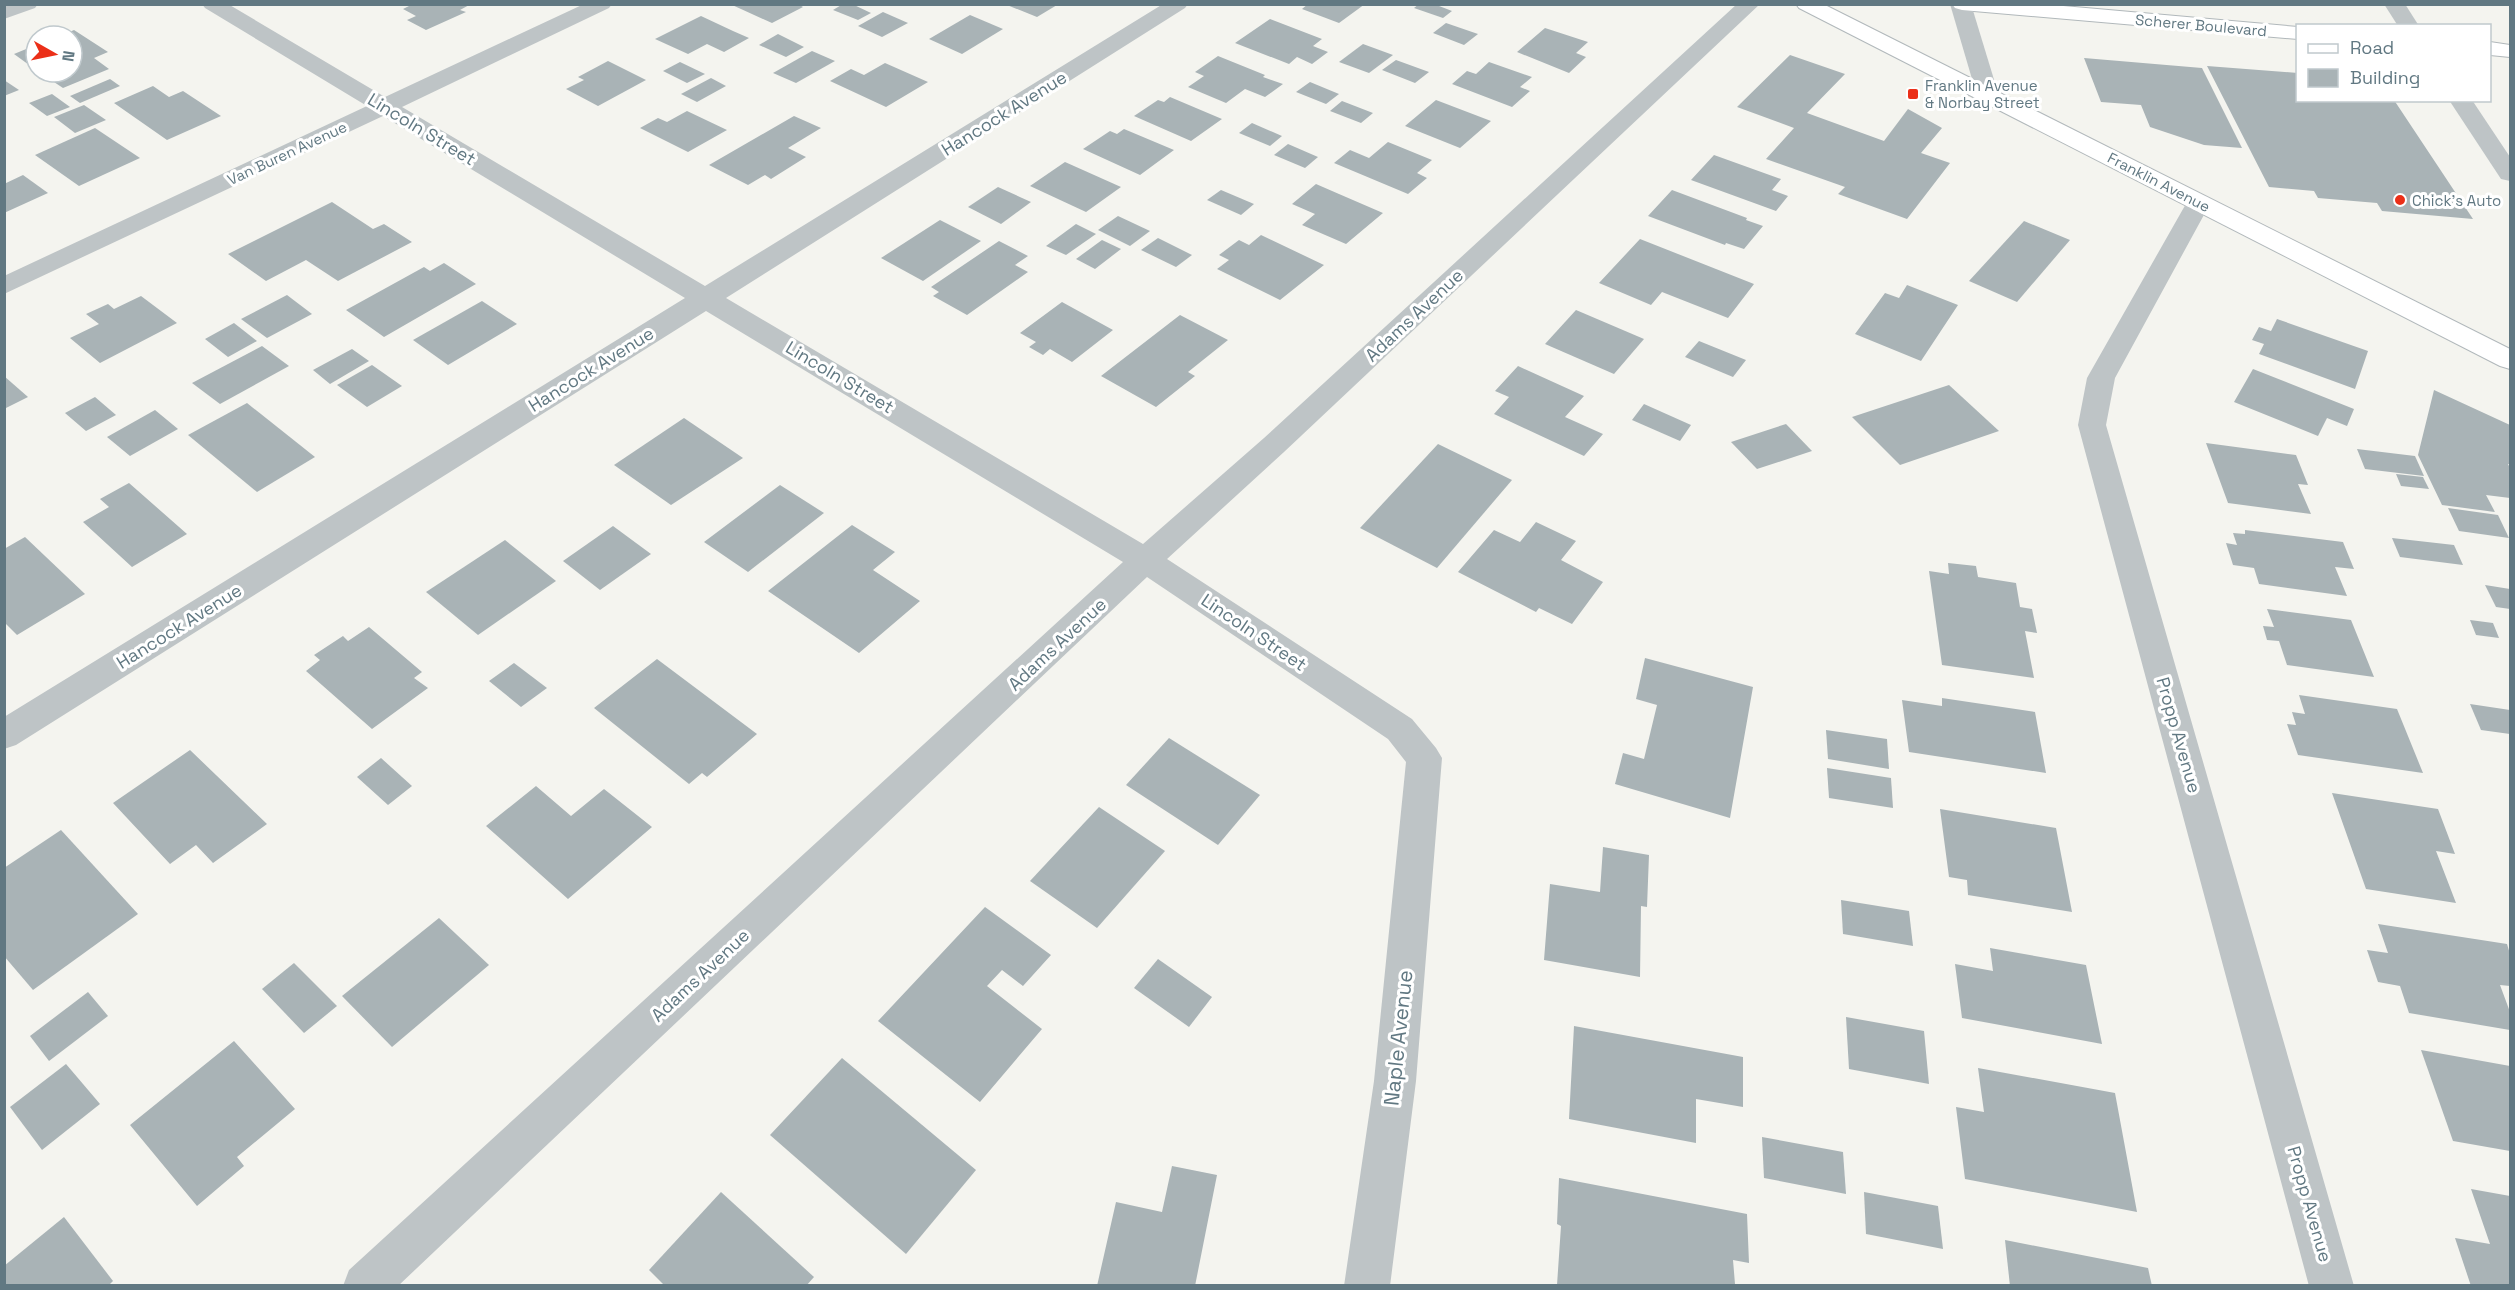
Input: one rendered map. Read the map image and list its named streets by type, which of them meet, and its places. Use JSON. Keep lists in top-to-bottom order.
{
  "streets": {
    "main road": ["Scherer Boulevard", "Franklin Avenue"],
    "street": [
      "Hancock Avenue",
      "Lincoln Street",
      "Van Buren Avenue",
      "Adams Avenue",
      "Propp Avenue",
      "Naple Avenue"
    ]
  },
  "crossings": [
    ["Hancock Avenue", "Lincoln Street"],
    ["Lincoln Street", "Van Buren Avenue"],
    ["Lincoln Street", "Adams Avenue"],
    ["Lincoln Street", "Naple Avenue"],
    ["Franklin Avenue", "Propp Avenue"]
  ],
  "places": {
    "transit": ["Franklin Avenue & Norbay Street"],
    "other": ["Chick’s Auto"]
  },
  "legend": ["Road", "Building"],
  "north": "right"
}
